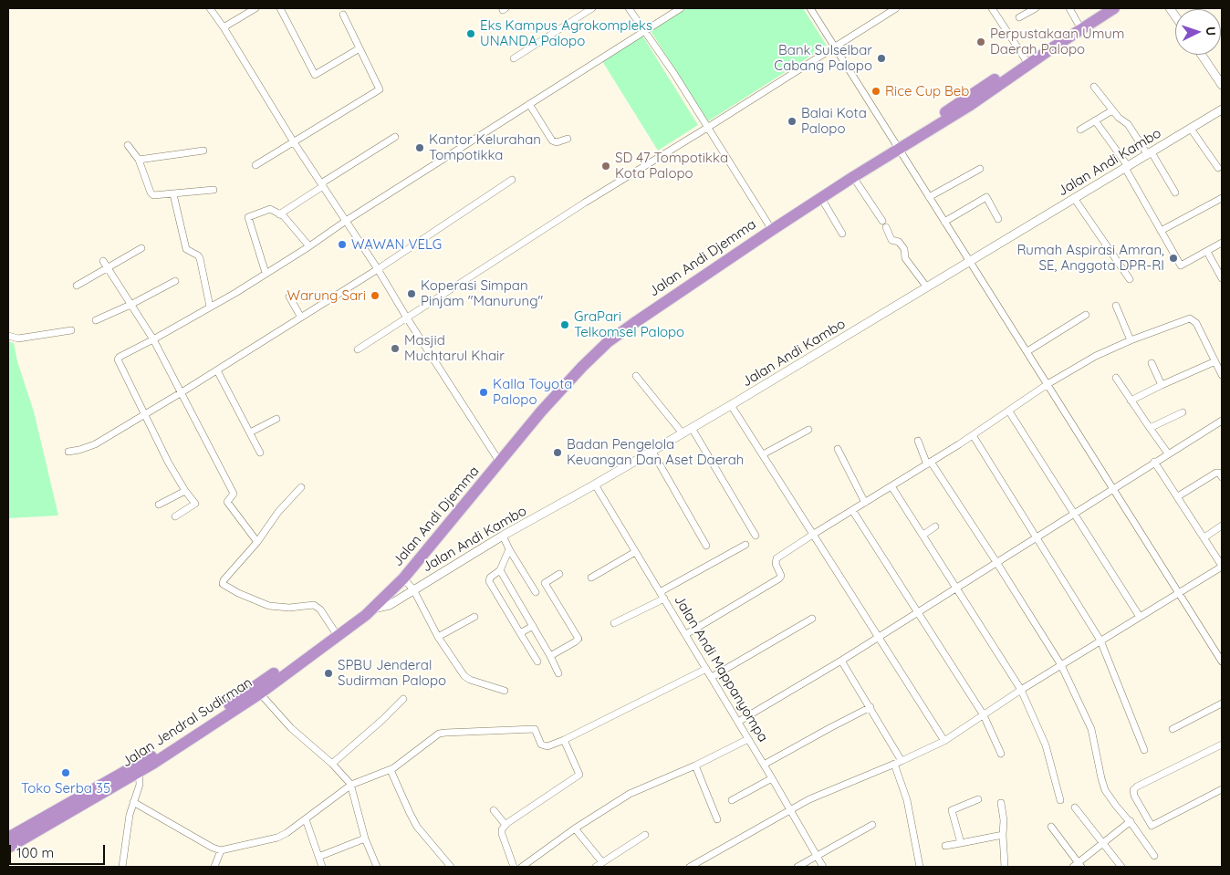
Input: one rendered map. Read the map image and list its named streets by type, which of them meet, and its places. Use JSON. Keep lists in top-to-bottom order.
{
  "streets": {
    "highway": ["Jalan Andi Djemma", "Jalan Jendral Sudirman"],
    "street": ["Jalan Andi Kambo", "Jalan Andi Mappanyompa"]
  },
  "crossings": [
    ["Jalan Andi Kambo", "Jalan Andi Djemma"],
    ["Jalan Andi Kambo", "Jalan Andi Mappanyompa"],
    ["Jalan Andi Kambo", "Jalan Jendral Sudirman"],
    ["Jalan Andi Djemma", "Jalan Jendral Sudirman"]
  ],
  "places": [
    "Eks Kampus Agrokompleks UNANDA Palopo",
    "Perpustakaan Umum Daerah Palopo",
    "Bank Sulselbar Cabang Palopo",
    "Rice Cup Beb",
    "Balai Kota Palopo",
    "Kantor Kelurahan Tompotikka",
    "SD 47 Tompotikka Kota Palopo",
    "WAWAN VELG",
    "Rumah Aspirasi Amran, SE, Anggota DPR-RI",
    "Koperasi Simpan Pinjam \"Manurung\"",
    "Warung Sari",
    "GraPari Telkomsel Palopo",
    "Masjid Muchtarul Khair",
    "Kalla Toyota Palopo",
    "Badan Pengelola Keuangan Dan Aset Daerah",
    "SPBU Jenderal Sudirman Palopo",
    "Toko Serba 35"
  ],
  "scale_bar": "100 m",
  "north": "right"
}
